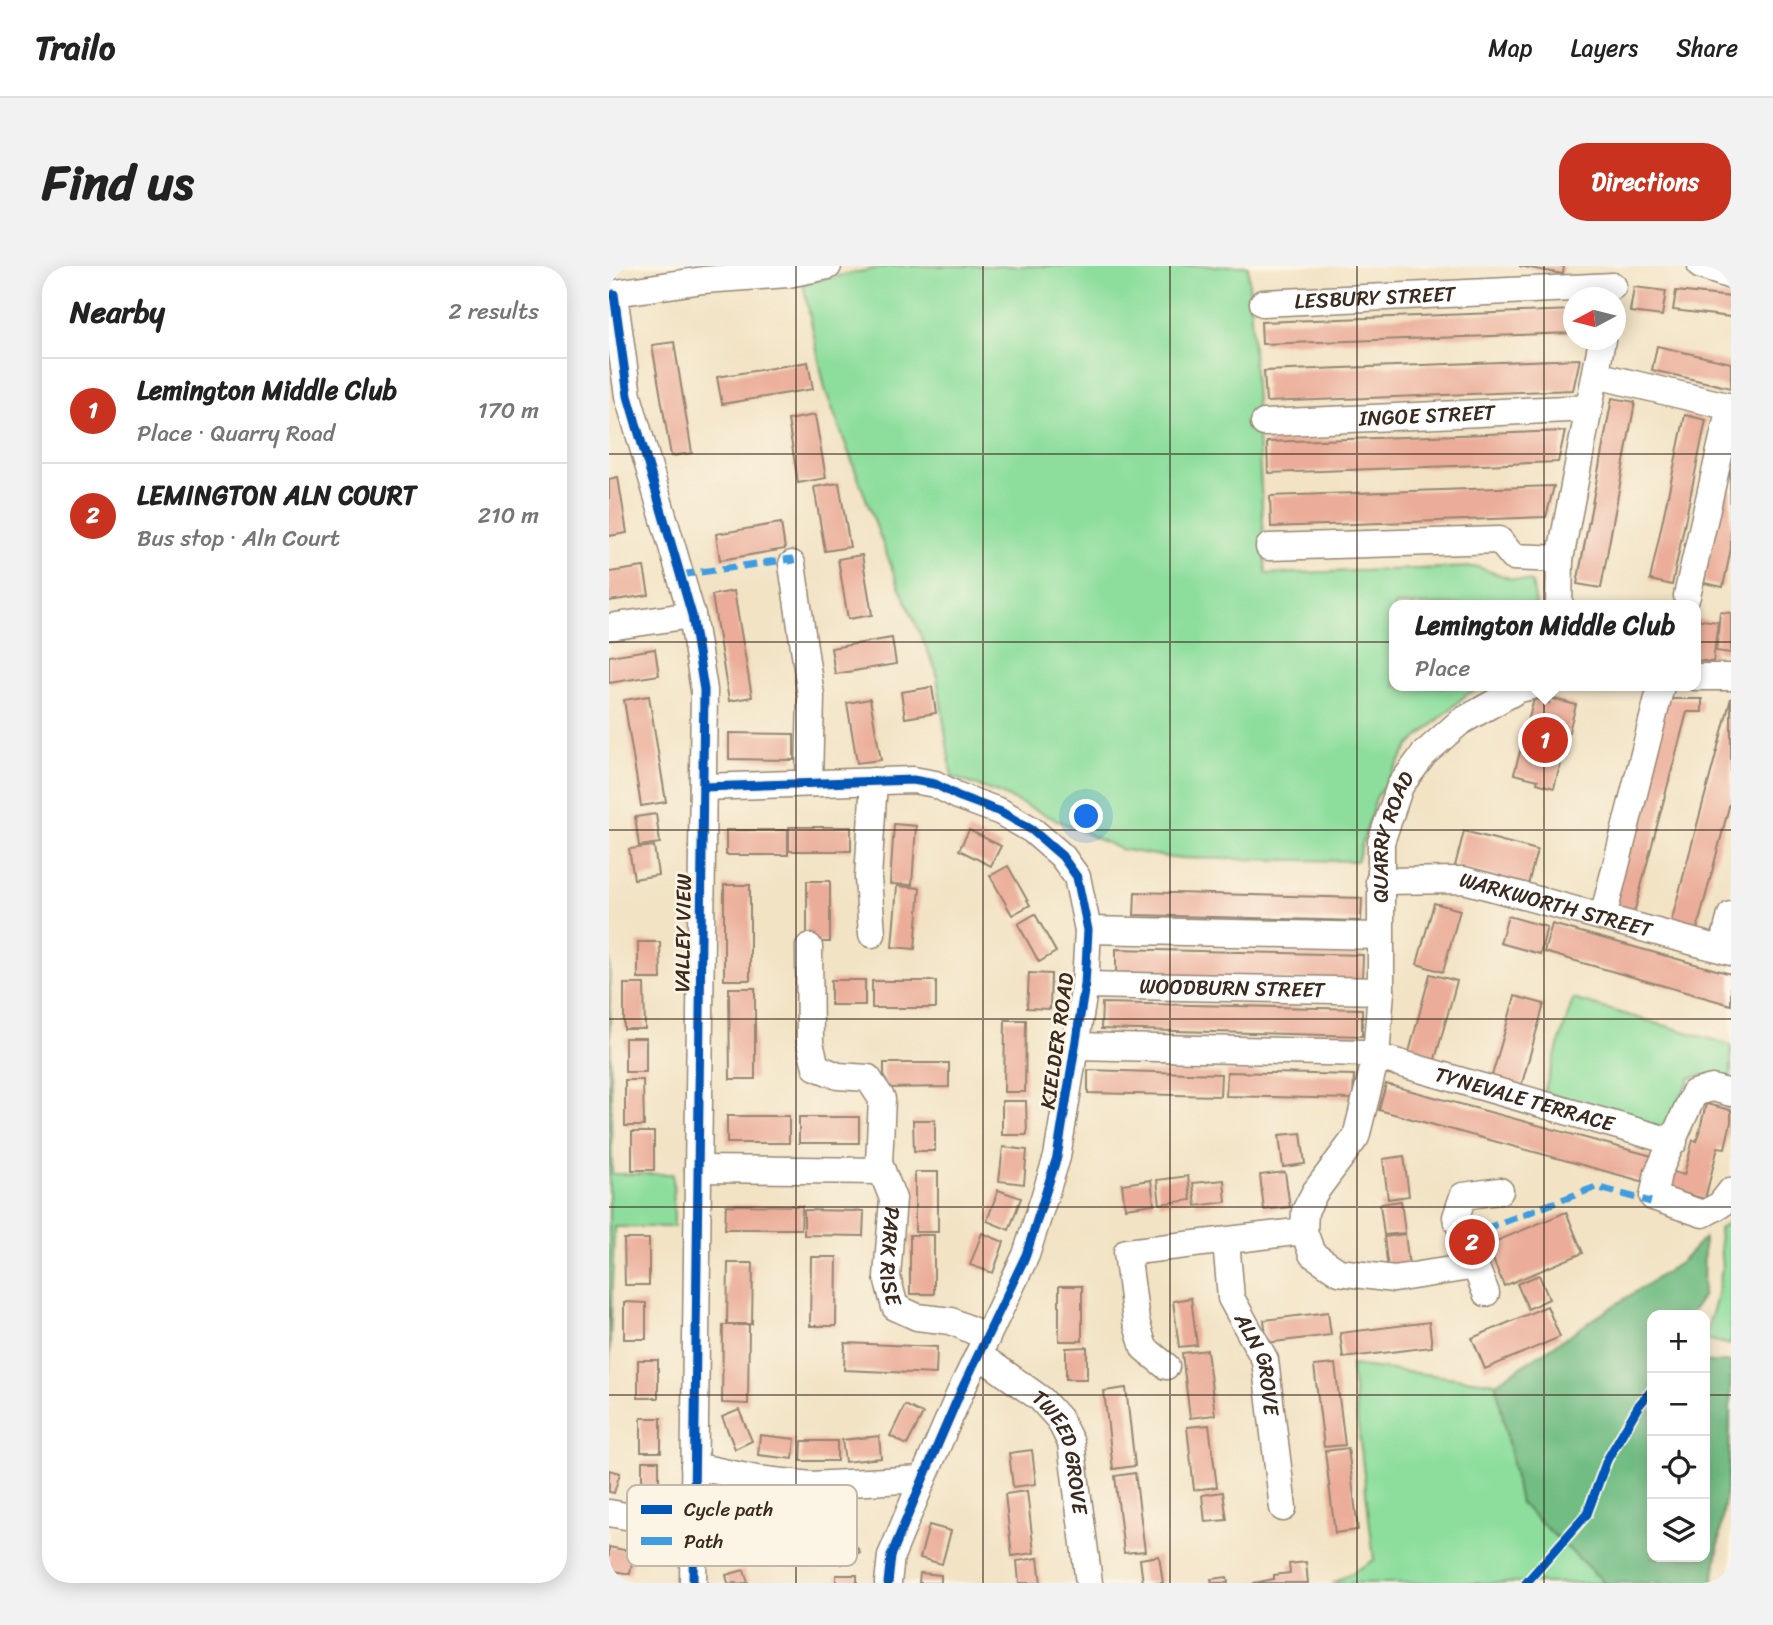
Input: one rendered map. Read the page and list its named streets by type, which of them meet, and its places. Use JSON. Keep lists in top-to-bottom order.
{
  "streets": {
    "street": [
      "LESBURY STREET",
      "INGOE STREET",
      "QUARRY ROAD",
      "WARKWORTH STREET",
      "VALLEY VIEW",
      "WOODBURN STREET",
      "KIELDER ROAD",
      "TYNEVALE TERRACE",
      "PARK RISE",
      "ALN GROVE",
      "TWEED GROVE"
    ]
  },
  "crossings": [
    ["QUARRY ROAD", "WARKWORTH STREET"],
    ["QUARRY ROAD", "WOODBURN STREET"],
    ["QUARRY ROAD", "TYNEVALE TERRACE"],
    ["VALLEY VIEW", "KIELDER ROAD"],
    ["WOODBURN STREET", "KIELDER ROAD"],
    ["KIELDER ROAD", "TYNEVALE TERRACE"],
    ["KIELDER ROAD", "PARK RISE"],
    ["KIELDER ROAD", "TWEED GROVE"],
    ["PARK RISE", "TWEED GROVE"]
  ],
  "legend": ["Cycle path", "Path"],
  "north": "left",
  "page": {
    "header": "Trailo",
    "nav": ["Map", "Layers", "Share"],
    "title": "Find us",
    "buttons": "Directions",
    "heading": ["Nearby", "2 results"],
    "list": [
      {
        "mark": "1",
        "name": "Lemington Middle Club",
        "note": "Place · Quarry Road",
        "value": "170 m"
      },
      {
        "mark": "2",
        "name": "LEMINGTON ALN COURT",
        "note": "Bus stop · Aln Court",
        "value": "210 m"
      }
    ],
    "popup": ["Lemington Middle Club", "Place"],
    "pins": ["1", "2"],
    "map_buttons": ["+", "−"]
  }
}
